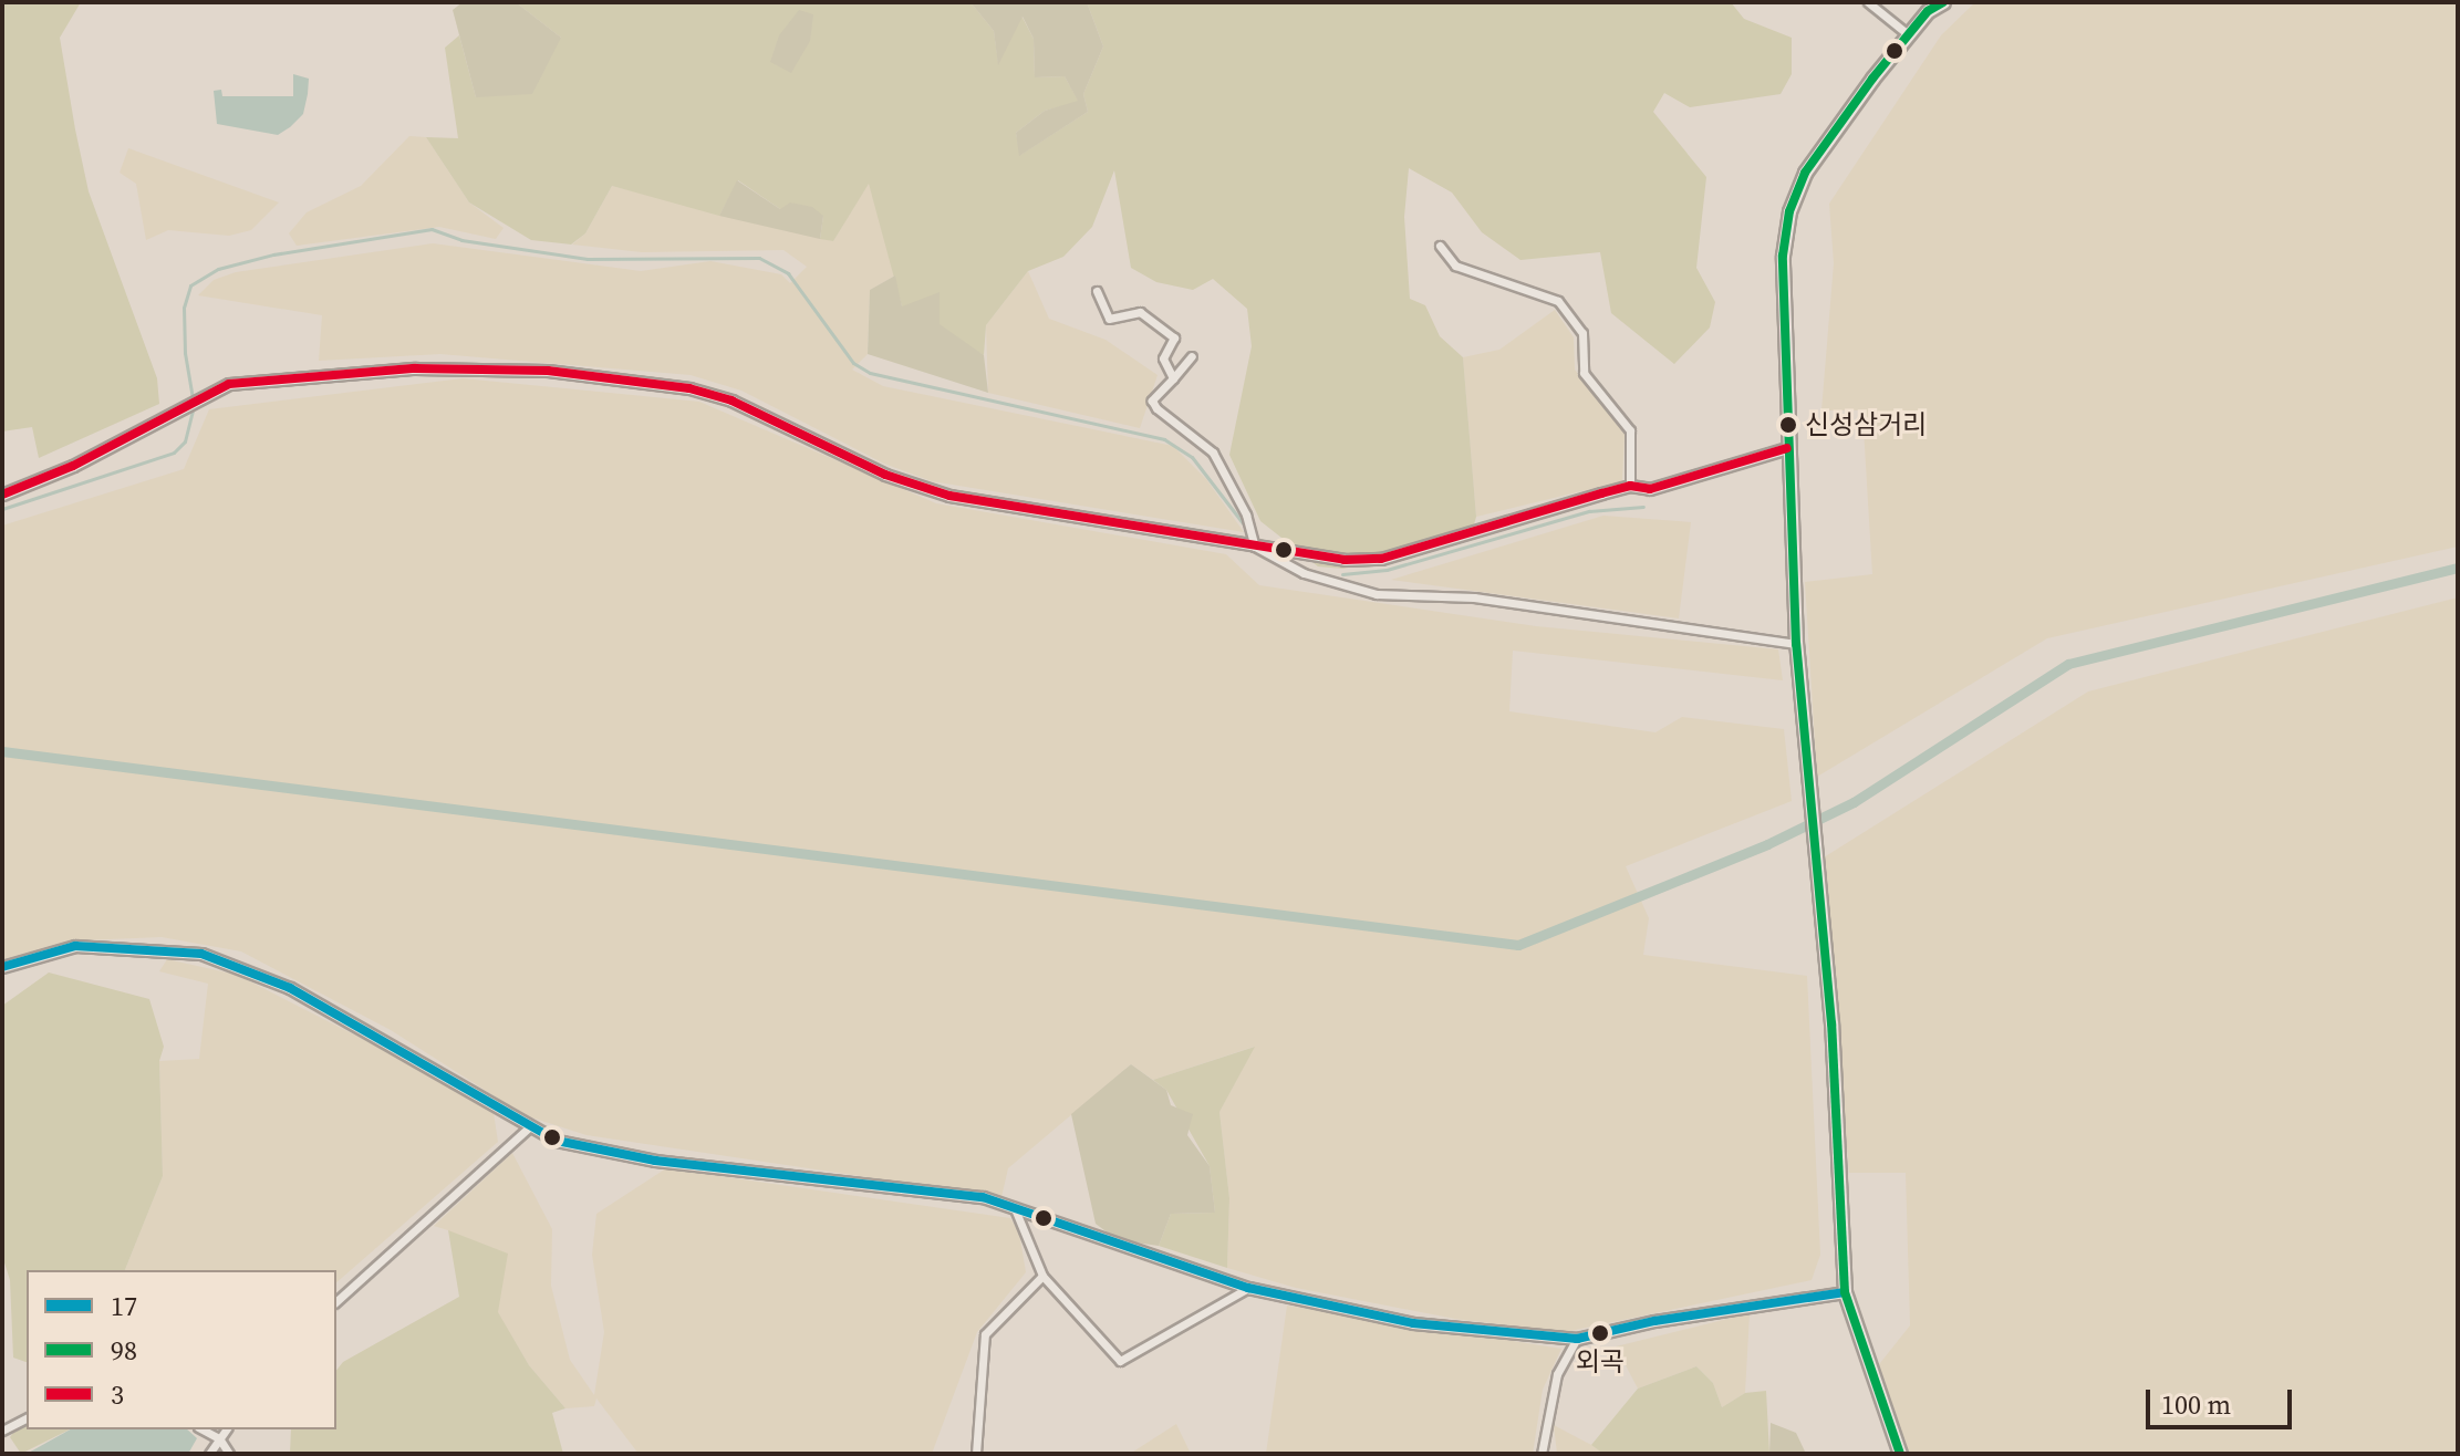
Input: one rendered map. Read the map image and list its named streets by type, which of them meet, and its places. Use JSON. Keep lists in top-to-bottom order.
{
  "places": ["신성삼거리", "외곡"],
  "lines": ["transit line 98", "transit line 3", "transit line 17"],
  "legend": ["17", "98", "3"],
  "scale_bar": "100 m"
}
